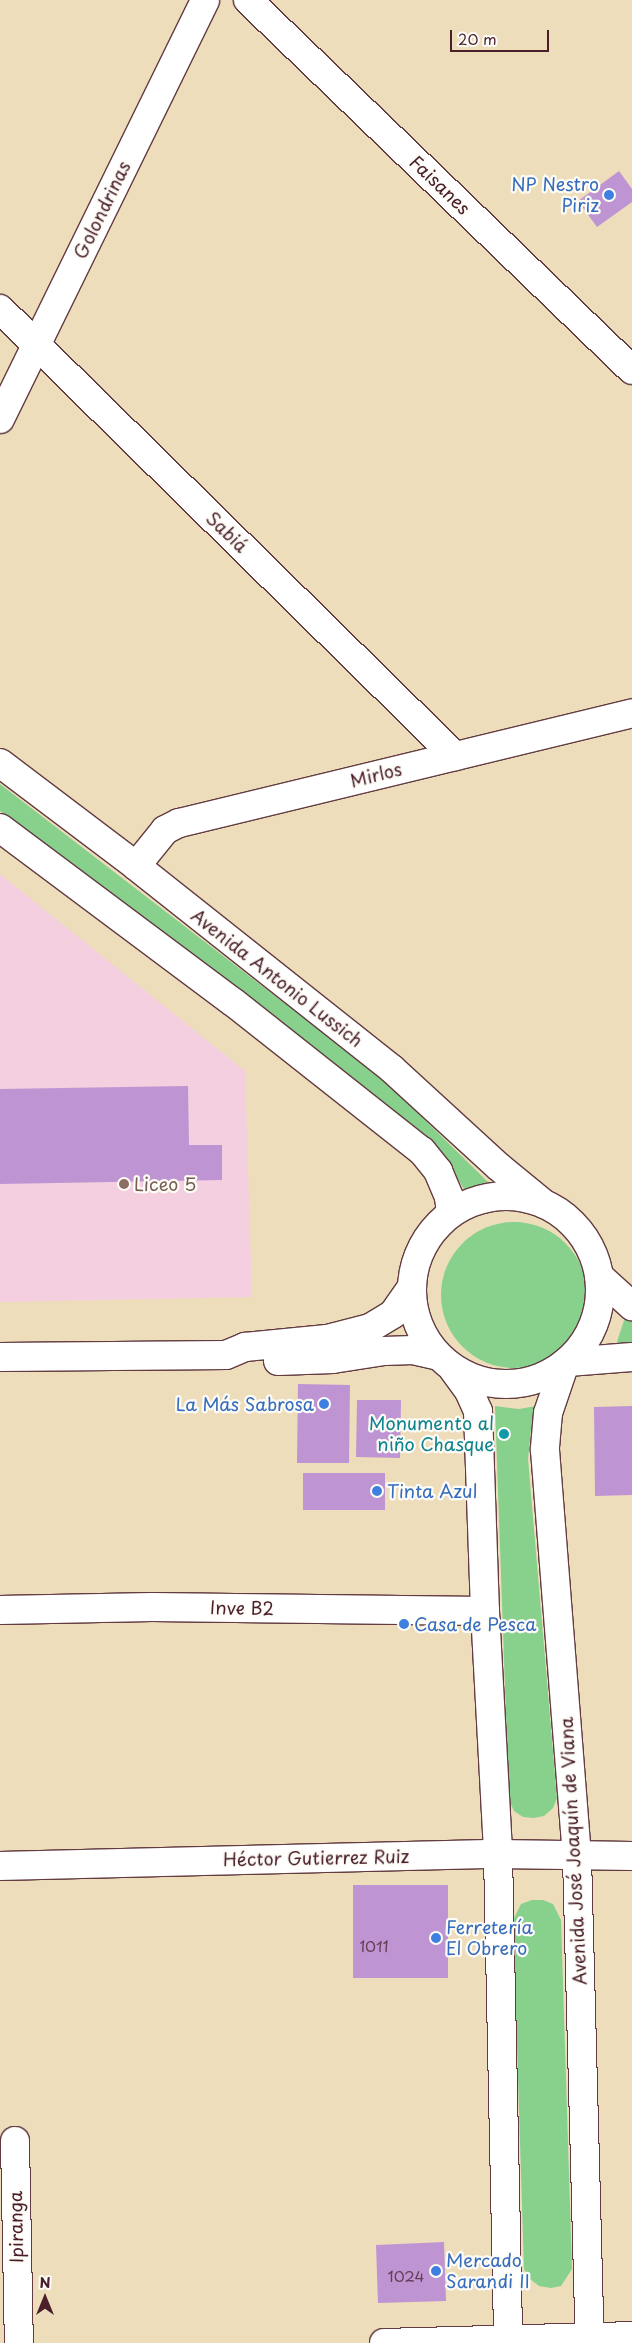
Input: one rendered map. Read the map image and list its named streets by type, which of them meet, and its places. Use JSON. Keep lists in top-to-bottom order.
{
  "streets": {
    "street": [
      "Faisanes",
      "Golondrinas",
      "Sabiá",
      "Mirlos",
      "Avenida Antonio Lussich",
      "Inve B2",
      "Avenida José Joaquín de Viana",
      "Héctor Gutierrez Ruiz",
      "Ipiranga"
    ]
  },
  "crossings": [
    ["Golondrinas", "Sabiá"],
    ["Sabiá", "Mirlos"],
    ["Mirlos", "Avenida Antonio Lussich"],
    ["Avenida José Joaquín de Viana", "Héctor Gutierrez Ruiz"]
  ],
  "places": [
    "NP Nestro Piriz",
    "Liceo 5",
    "La Más Sabrosa",
    "Monumento al niño Chasque",
    "Tinta Azul",
    "Casa de Pesca",
    "Ferretería El Obrero",
    "Mercado Sarandi II"
  ],
  "house_numbers": ["1011", "1024"],
  "scale_bar": "20 m",
  "north": "top"
}
